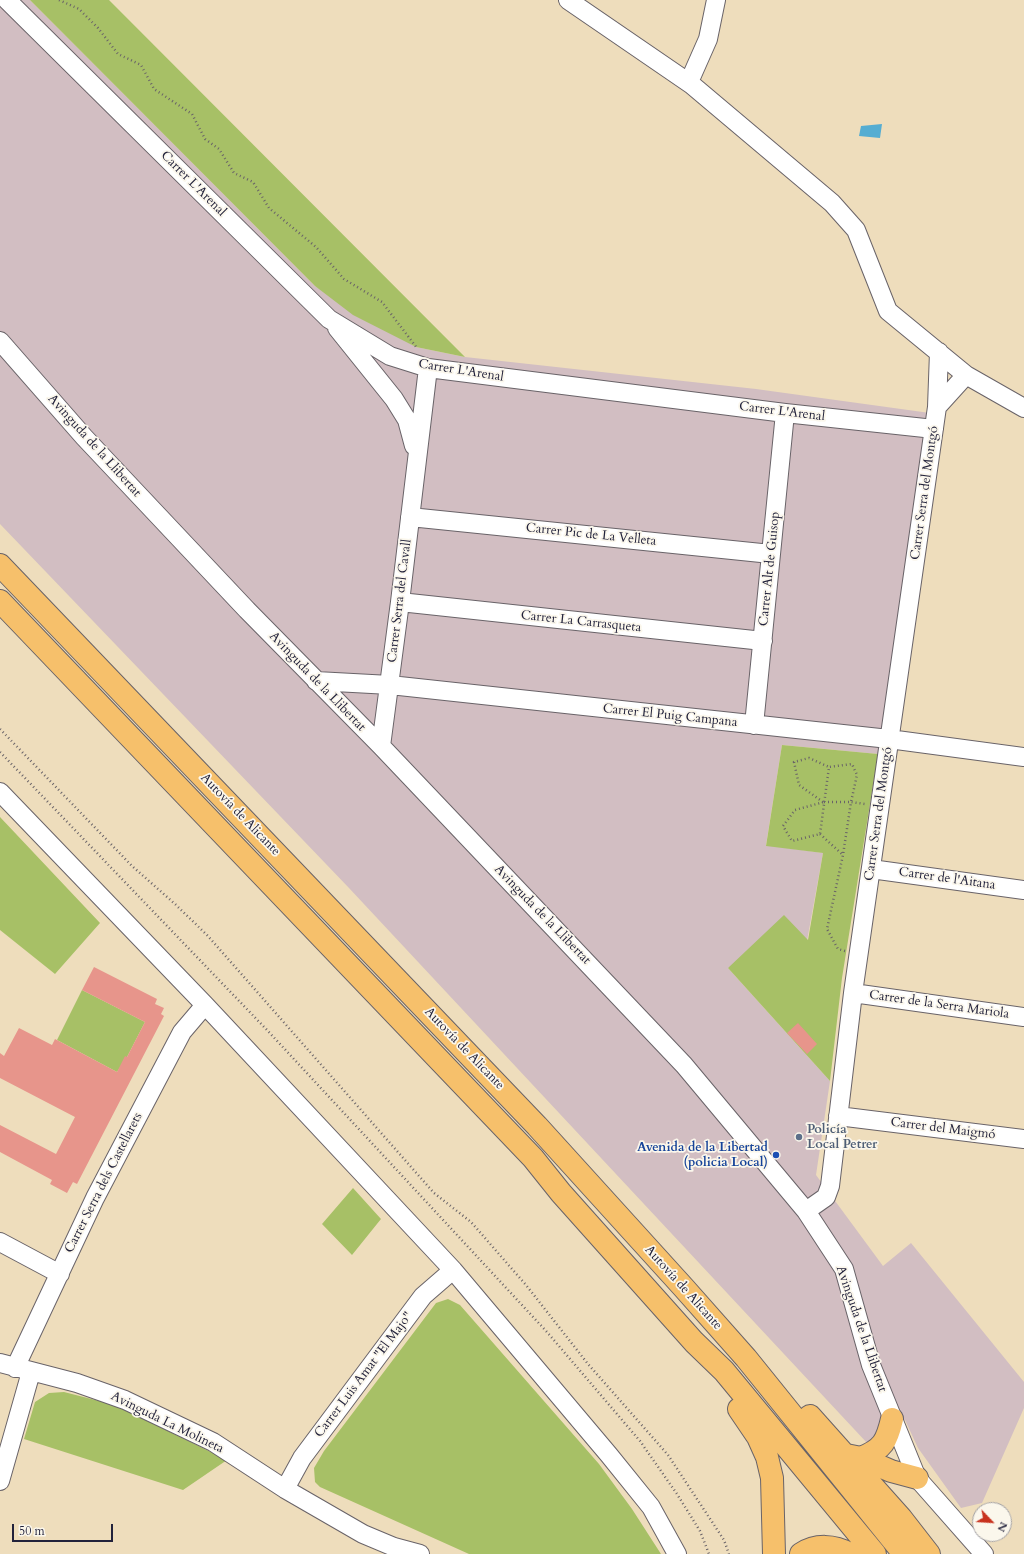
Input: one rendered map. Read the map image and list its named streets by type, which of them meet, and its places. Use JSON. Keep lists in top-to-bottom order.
{
  "streets": {
    "highway": ["Autovía de Alicante"],
    "street": [
      "Carrer L'Arenal",
      "Avinguda de la Llibertat",
      "Carrer Serra del Montgó",
      "Carrer Pic de La Velleta",
      "Carrer Alt de Guisop",
      "Carrer Serra del Cavall",
      "Carrer La Carrasqueta",
      "Carrer El Puig Campana",
      "Carrer de l'Aitana",
      "Carrer de la Serra Mariola",
      "Carrer del Maigmó",
      "Carrer Serra dels Castellarets",
      "Carrer Luis Amat \"El Majo\"",
      "Avinguda La Molineta"
    ]
  },
  "crossings": [
    ["Carrer L'Arenal", "Carrer Serra del Montgó"],
    ["Carrer L'Arenal", "Carrer Alt de Guisop"],
    ["Carrer L'Arenal", "Carrer Serra del Cavall"],
    ["Avinguda de la Llibertat", "Carrer Serra del Montgó"],
    ["Avinguda de la Llibertat", "Carrer Serra del Cavall"],
    ["Avinguda de la Llibertat", "Carrer El Puig Campana"],
    ["Carrer Serra del Montgó", "Carrer El Puig Campana"],
    ["Carrer Serra del Montgó", "Carrer de l'Aitana"],
    ["Carrer Serra del Montgó", "Carrer de la Serra Mariola"],
    ["Carrer Serra del Montgó", "Carrer del Maigmó"],
    ["Carrer Pic de La Velleta", "Carrer Alt de Guisop"],
    ["Carrer Pic de La Velleta", "Carrer Serra del Cavall"],
    ["Carrer Alt de Guisop", "Carrer La Carrasqueta"],
    ["Carrer Alt de Guisop", "Carrer El Puig Campana"],
    ["Carrer Serra del Cavall", "Carrer La Carrasqueta"],
    ["Carrer Serra del Cavall", "Carrer El Puig Campana"],
    ["Carrer Serra dels Castellarets", "Avinguda La Molineta"],
    ["Carrer Luis Amat \"El Majo\"", "Avinguda La Molineta"]
  ],
  "places": ["Policía Local Petrer", "Avenida de la Libertad (policia Local)"],
  "scale_bar": "50 m",
  "north": "bottom right"
}
